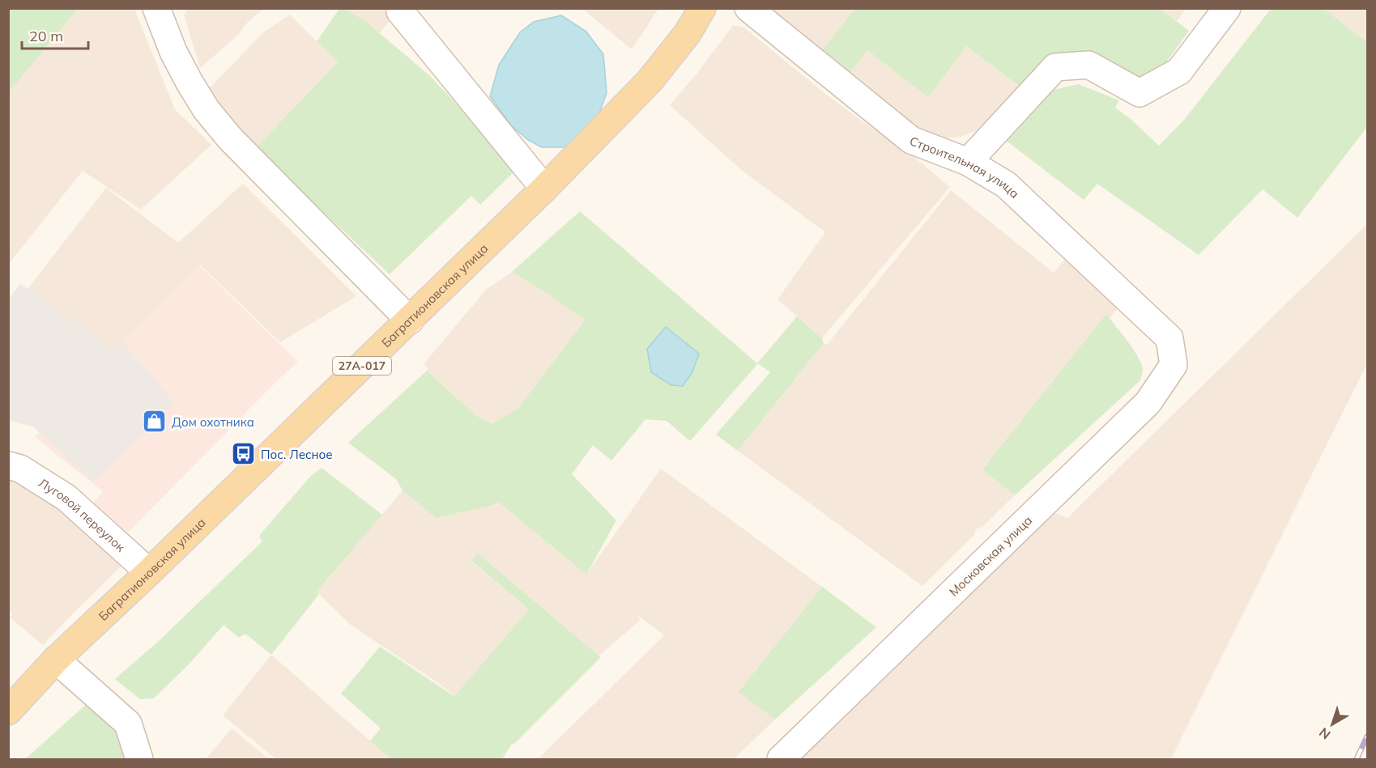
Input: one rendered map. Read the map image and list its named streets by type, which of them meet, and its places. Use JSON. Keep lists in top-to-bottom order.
{
  "streets": {
    "main road": ["Багратионовская улица", "27А-017"],
    "street": ["Строительная улица", "Луговой переулок", "Московская улица"]
  },
  "crossings": [
    ["Строительная улица", "Московская улица"],
    ["Багратионовская улица", "Луговой переулок"]
  ],
  "places": {
    "shop": ["Дом охотника"],
    "bus stop": ["Пос. Лесное"]
  },
  "scale_bar": "20 m",
  "north": "bottom left"
}
